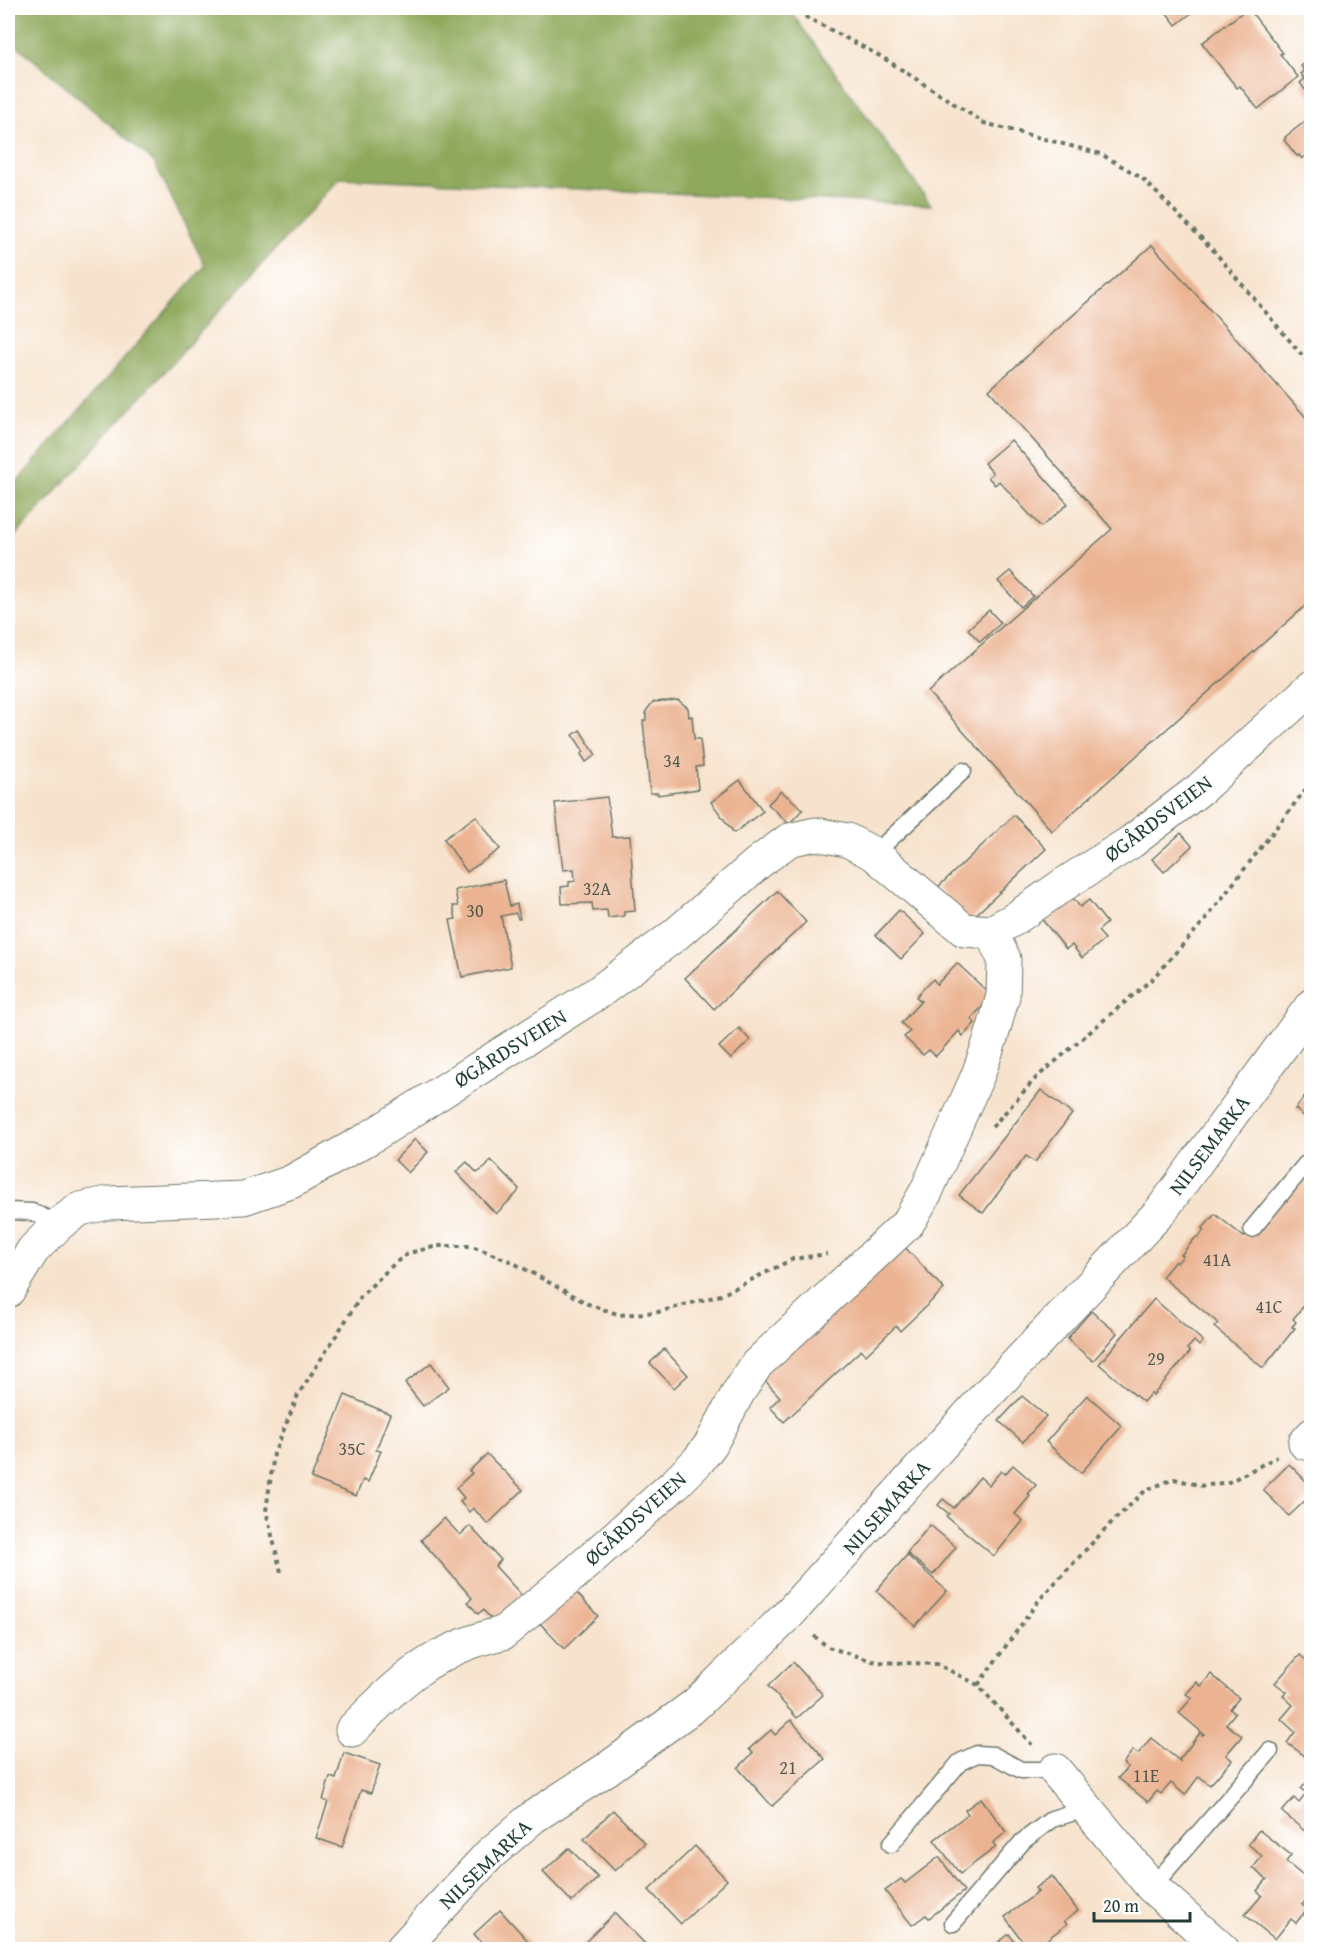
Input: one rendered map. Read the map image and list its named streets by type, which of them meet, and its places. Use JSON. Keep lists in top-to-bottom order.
{
  "streets": {
    "street": ["ØGÅRDSVEIEN", "NILSEMARKA"]
  },
  "house_numbers": [
    "34",
    "32A",
    "30",
    "41A",
    "41C",
    "29",
    "35C",
    "21",
    "11E"
  ],
  "scale_bar": "20 m"
}
